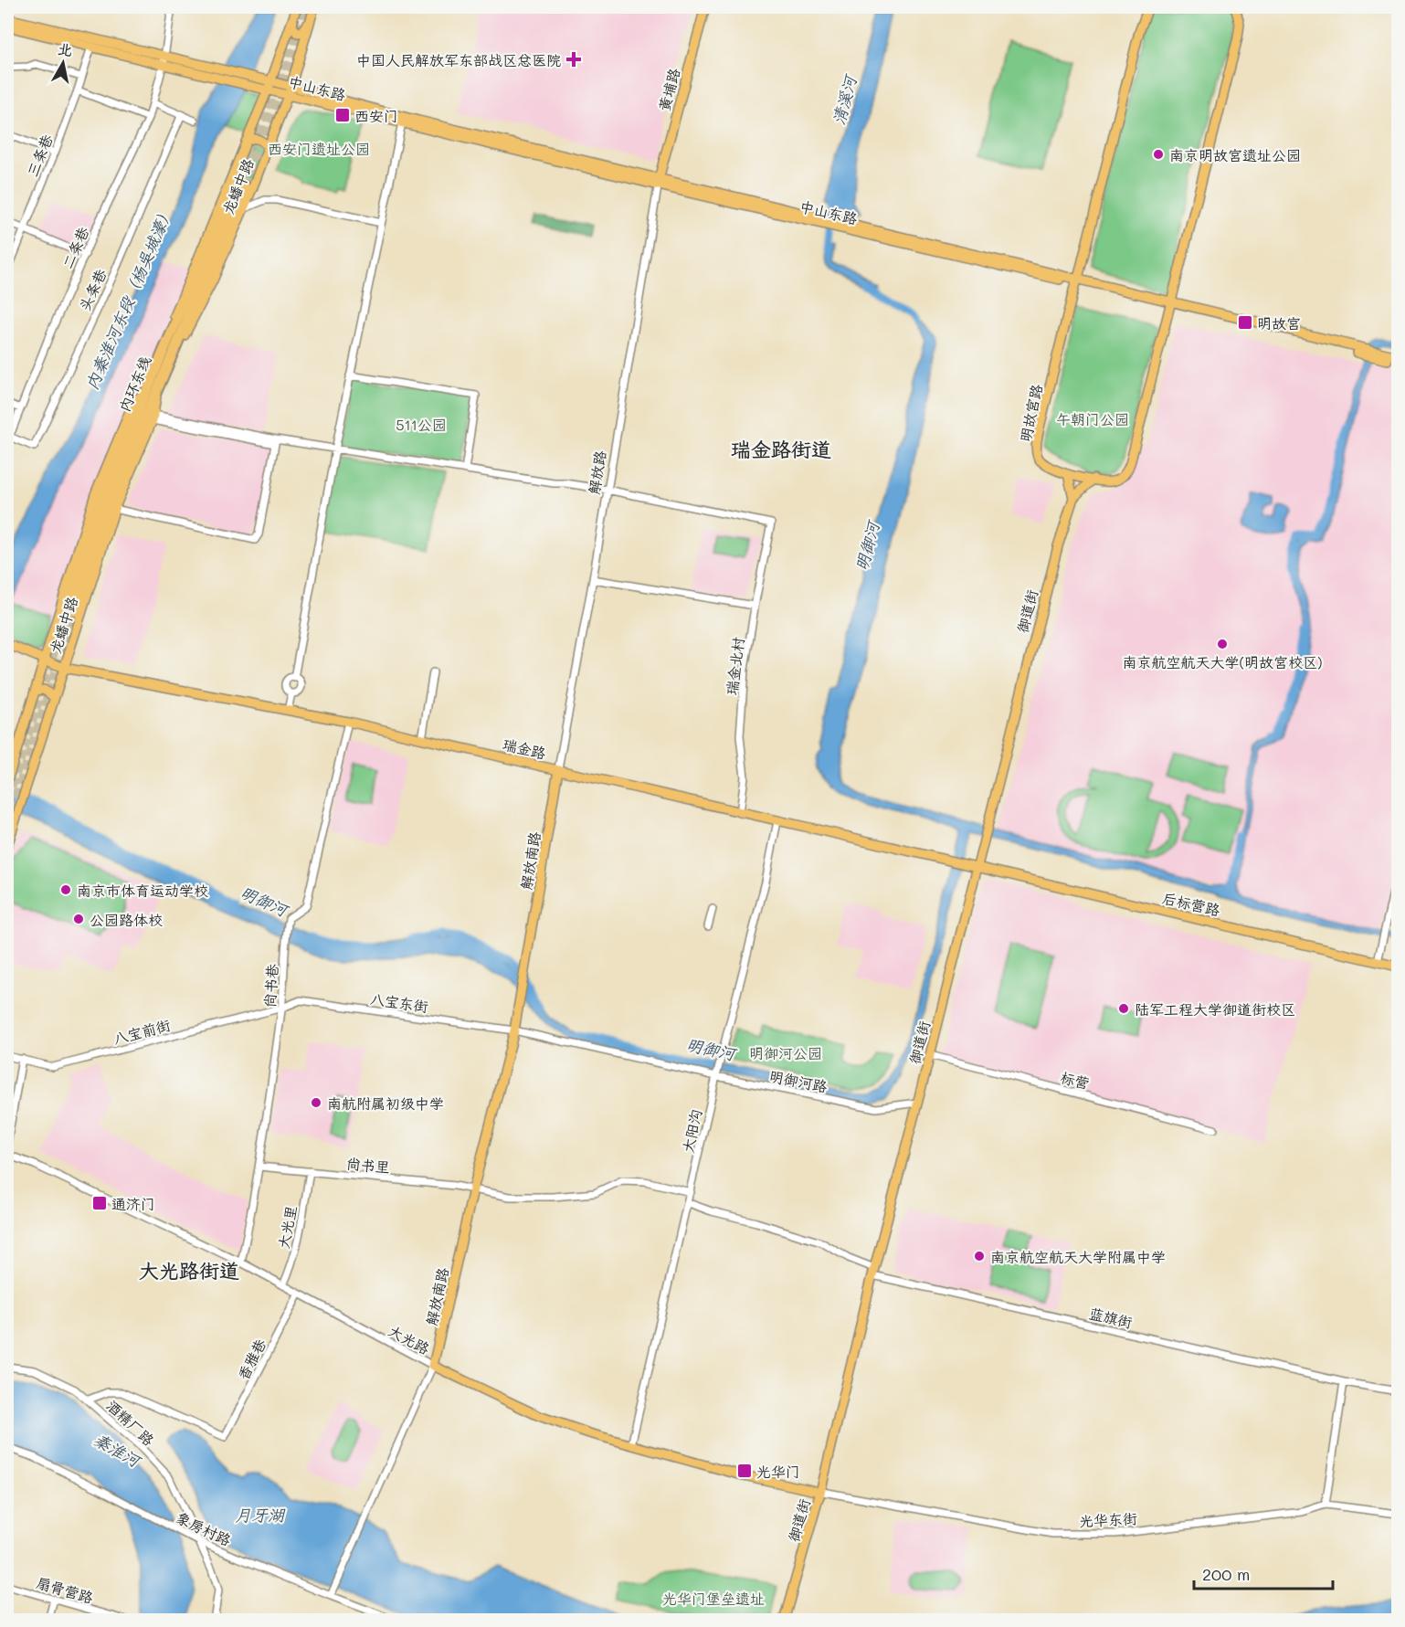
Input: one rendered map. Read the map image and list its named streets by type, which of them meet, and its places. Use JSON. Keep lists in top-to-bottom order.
{
  "streets": {
    "highway": ["内环东线"],
    "main road": [
      "中山东路",
      "黄埔路",
      "龙蟠中路",
      "明故宫路",
      "御道街",
      "瑞金路",
      "后标营路"
    ],
    "street": [
      "三条巷",
      "二条巷",
      "头条巷",
      "解放路",
      "瑞金北村",
      "解放南路",
      "尚书巷",
      "八宝东街",
      "八宝前街",
      "标营",
      "明御河路",
      "大阳沟",
      "尚书里",
      "大光里",
      "蓝旗街",
      "大光路",
      "香雅巷",
      "酒精厂路",
      "光华东街",
      "象房村路",
      "扇骨营路"
    ]
  },
  "crossings": [
    ["中山东路", "黄埔路"],
    ["中山东路", "龙蟠中路"],
    ["中山东路", "二条巷"],
    ["中山东路", "明故宫路"],
    ["中山东路", "解放路"],
    ["黄埔路", "解放路"],
    ["龙蟠中路", "内环东线"],
    ["龙蟠中路", "瑞金路"],
    ["二条巷", "头条巷"],
    ["解放路", "瑞金北村"],
    ["解放路", "瑞金路"],
    ["解放路", "解放南路"],
    ["御道街", "瑞金路"],
    ["御道街", "后标营路"],
    ["御道街", "标营"],
    ["御道街", "明御河路"],
    ["御道街", "蓝旗街"],
    ["御道街", "光华东街"],
    ["瑞金北村", "瑞金路"],
    ["瑞金路", "解放南路"],
    ["瑞金路", "后标营路"],
    ["瑞金路", "尚书巷"],
    ["瑞金路", "大阳沟"],
    ["解放南路", "八宝东街"],
    ["解放南路", "明御河路"],
    ["解放南路", "尚书里"],
    ["解放南路", "大光路"],
    ["解放南路", "象房村路"],
    ["尚书巷", "八宝东街"],
    ["尚书巷", "八宝前街"],
    ["尚书巷", "尚书里"],
    ["尚书巷", "大光路"],
    ["八宝东街", "八宝前街"],
    ["八宝东街", "明御河路"],
    ["明御河路", "大阳沟"],
    ["大阳沟", "尚书里"],
    ["大阳沟", "蓝旗街"],
    ["大阳沟", "大光路"],
    ["尚书里", "大光里"],
    ["大光里", "大光路"],
    ["大光路", "香雅巷"],
    ["香雅巷", "酒精厂路"],
    ["酒精厂路", "象房村路"]
  ],
  "districts": ["瑞金路街道", "大光路街道"],
  "water": [
    "清溪河",
    "内秦淮河东段（杨吴城濠）",
    "明御河",
    "秦淮河",
    "月牙湖"
  ],
  "parks": [
    "西安门遗址公园",
    "午朝门公园",
    "511公园",
    "明御河公园",
    "光华门堡垒遗址"
  ],
  "places": {
    "health": ["中国人民解放军东部战区总医院"],
    "transit": [
      "西安门",
      "明故宫",
      "通济门",
      "光华门"
    ],
    "other": [
      "南京明故宫遗址公园",
      "南京航空航天大学(明故宫校区)",
      "南京市体育运动学校",
      "公园路体校",
      "陆军工程大学御道街校区",
      "南航附属初级中学",
      "南京航空航天大学附属中学"
    ]
  },
  "scale_bar": "200 m",
  "north": "top"
}
